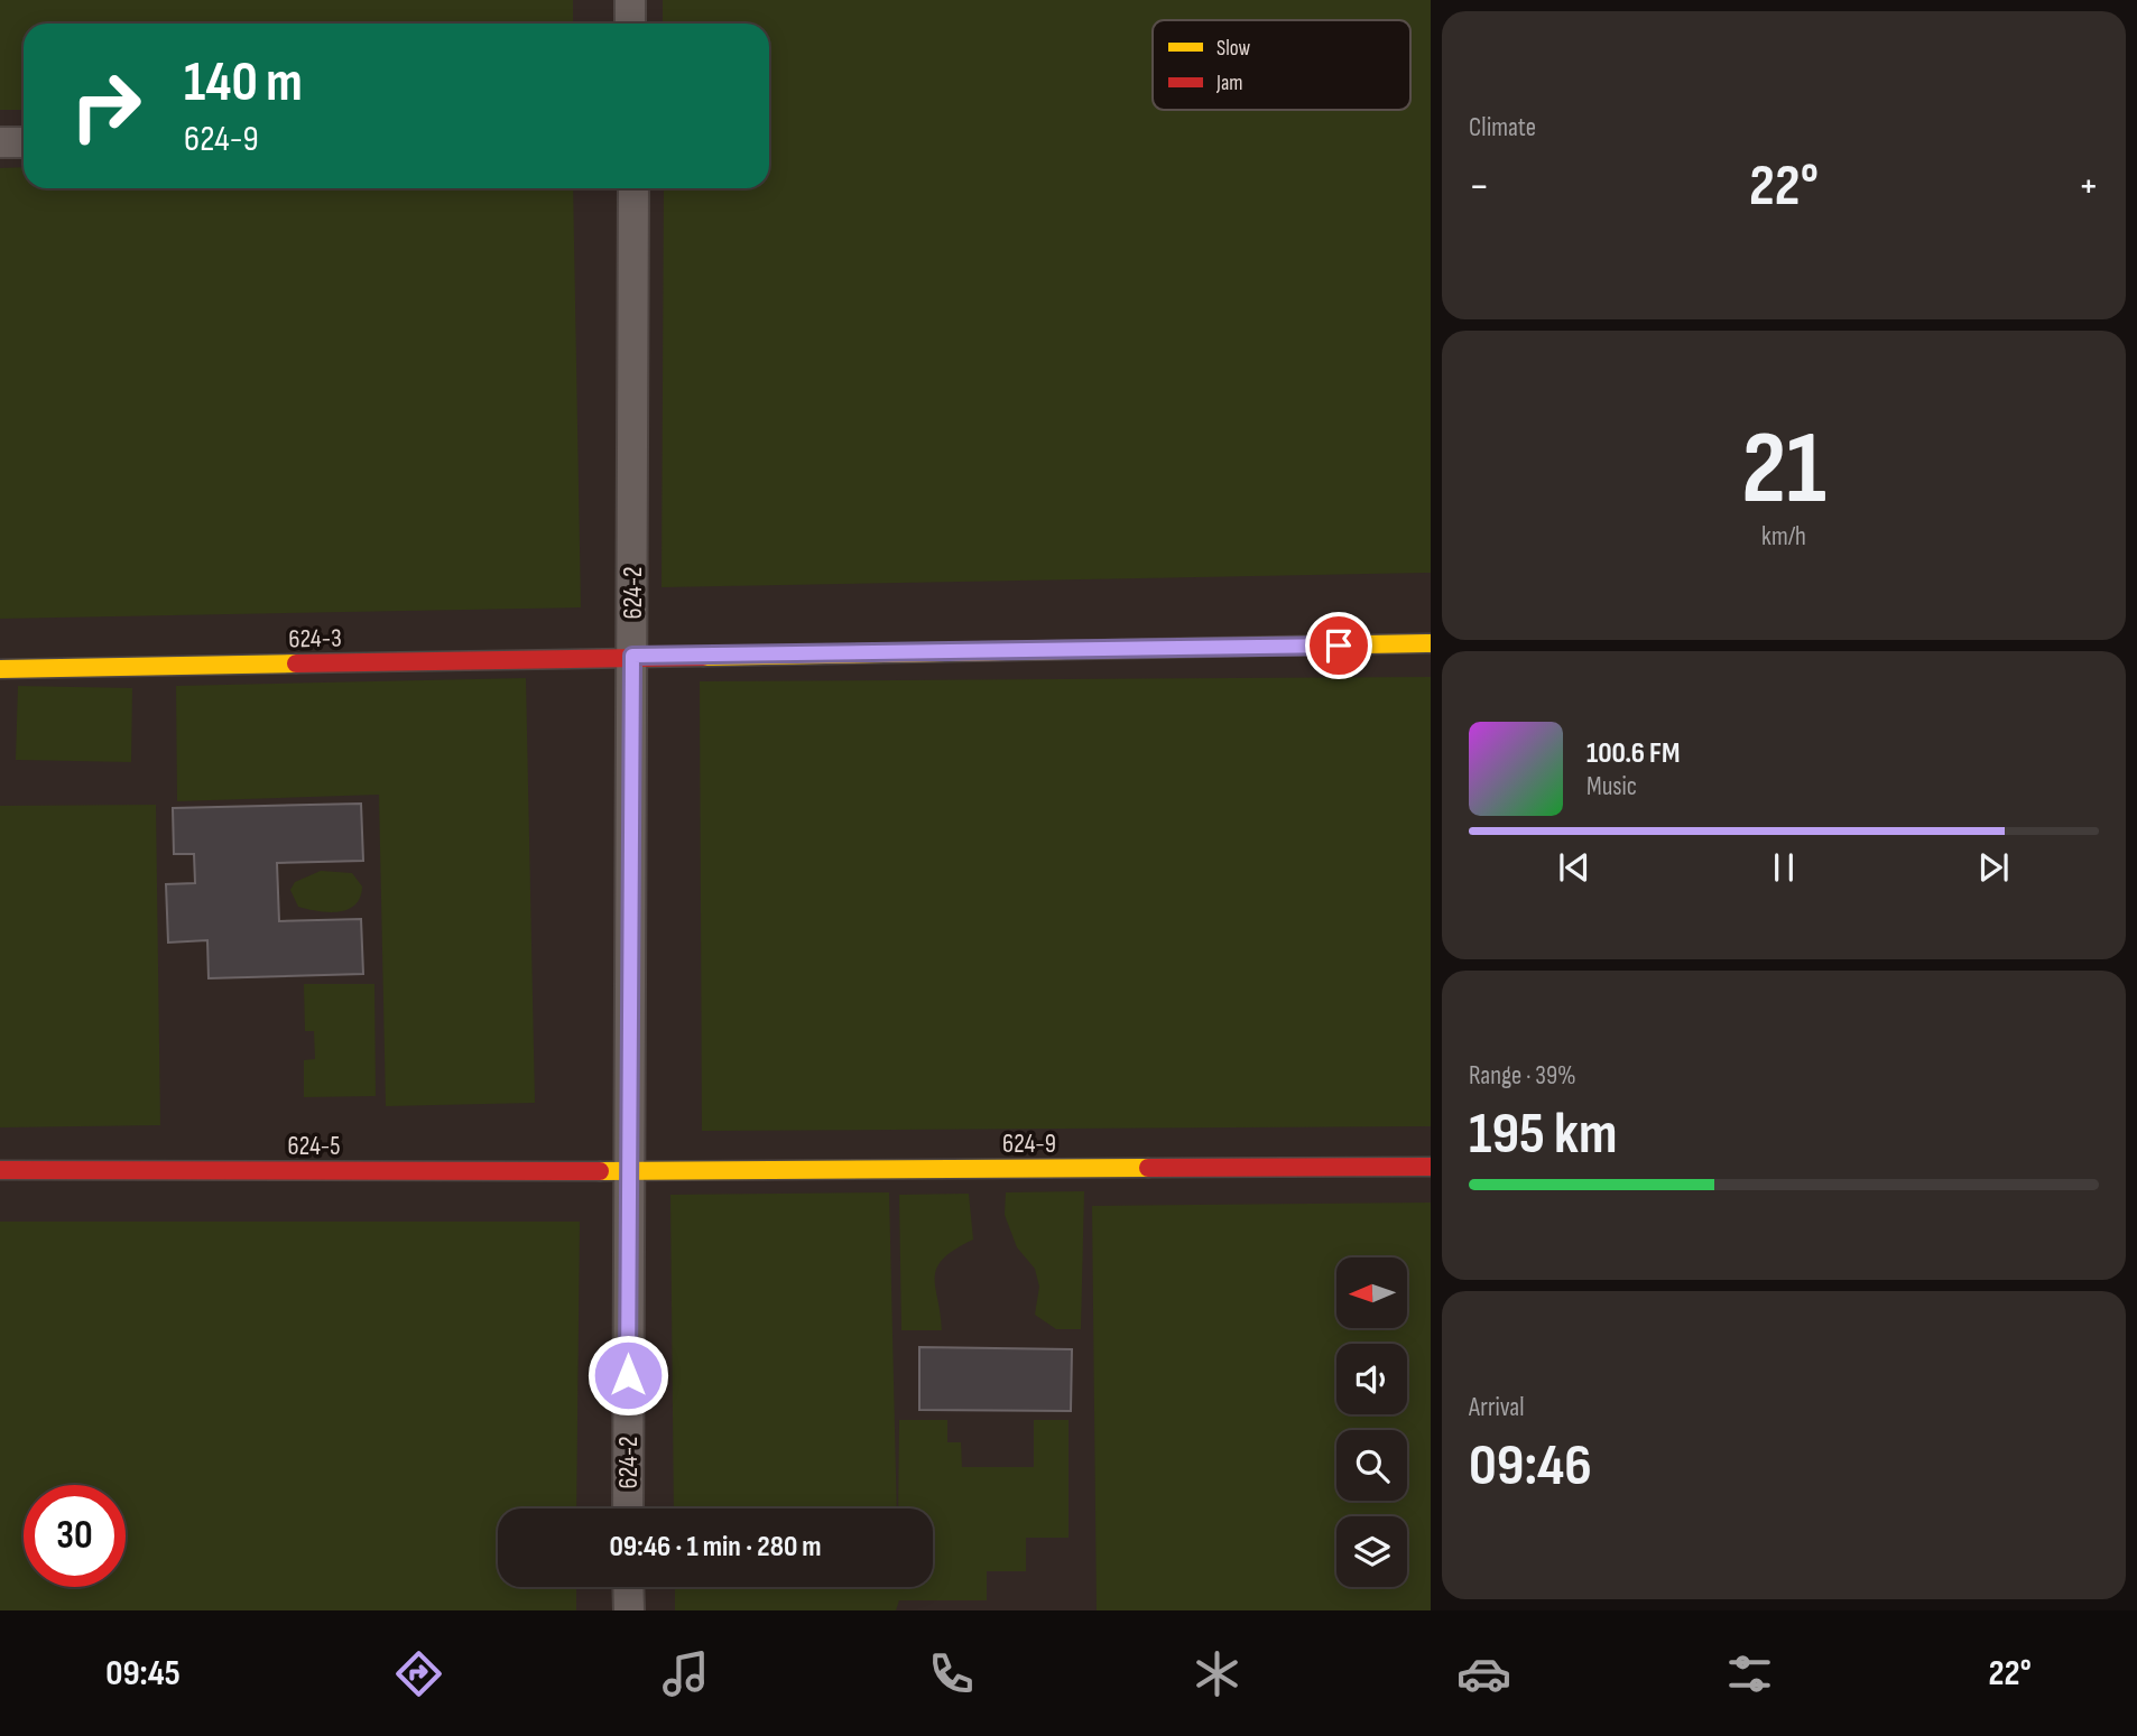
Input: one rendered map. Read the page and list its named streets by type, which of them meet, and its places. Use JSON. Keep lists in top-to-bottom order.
{
  "streets": {
    "street": [
      "624-2",
      "624-3",
      "624-9",
      "624-5"
    ]
  },
  "crossings": [
    ["624-2", "624-3"],
    ["624-2", "624-9"],
    ["624-2", "624-5"],
    ["624-9", "624-5"]
  ],
  "legend": ["Slow", "Jam"],
  "north": "left",
  "page": {
    "tile": [
      "Climate",
      ["21", "km/h"],
      ["Range · 39%", "195 km"],
      ["Arrival", "09:46"]
    ],
    "turn": ["140 m", "624-9"],
    "heat": ["−", "22°", "+"],
    "song": ["100.6 FM", "Music"],
    "limit": "30",
    "trip": "09:46 · 1 min · 280 m",
    "tabs": ["09:45", "22°"]
  }
}
